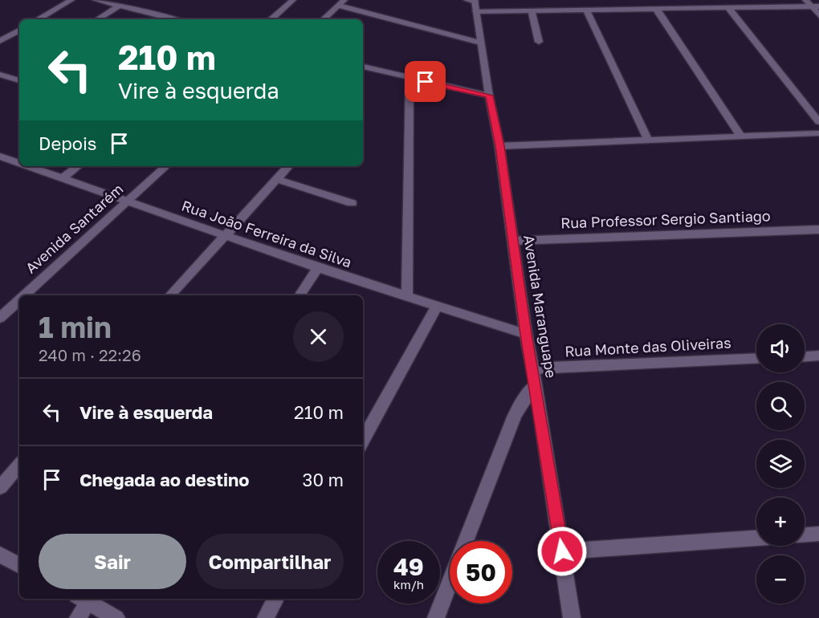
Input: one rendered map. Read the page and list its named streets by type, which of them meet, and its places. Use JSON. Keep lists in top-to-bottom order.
{
  "streets": {
    "street": [
      "Rua Professor Sergio Santiago",
      "Avenida Santarém",
      "Rua João Ferreira da Silva",
      "Avenida Maranguape",
      "Rua Monte das Oliveiras"
    ]
  },
  "crossings": [
    ["Rua Professor Sergio Santiago", "Avenida Maranguape"],
    ["Avenida Santarém", "Rua João Ferreira da Silva"],
    ["Rua João Ferreira da Silva", "Avenida Maranguape"],
    ["Avenida Maranguape", "Rua Monte das Oliveiras"]
  ],
  "page": {
    "turn": ["210 m", "Vire à esquerda"],
    "then": "Depois",
    "heading": ["1 min", "240 m · 22:26"],
    "map_buttons": ["+", "−"],
    "list": [
      {
        "name": "Vire à esquerda",
        "value": "210 m"
      },
      {
        "name": "Chegada ao destino",
        "value": "30 m"
      }
    ],
    "buttons": ["Sair", "Compartilhar"],
    "speed": "49 km/h",
    "limit": "50"
  }
}
